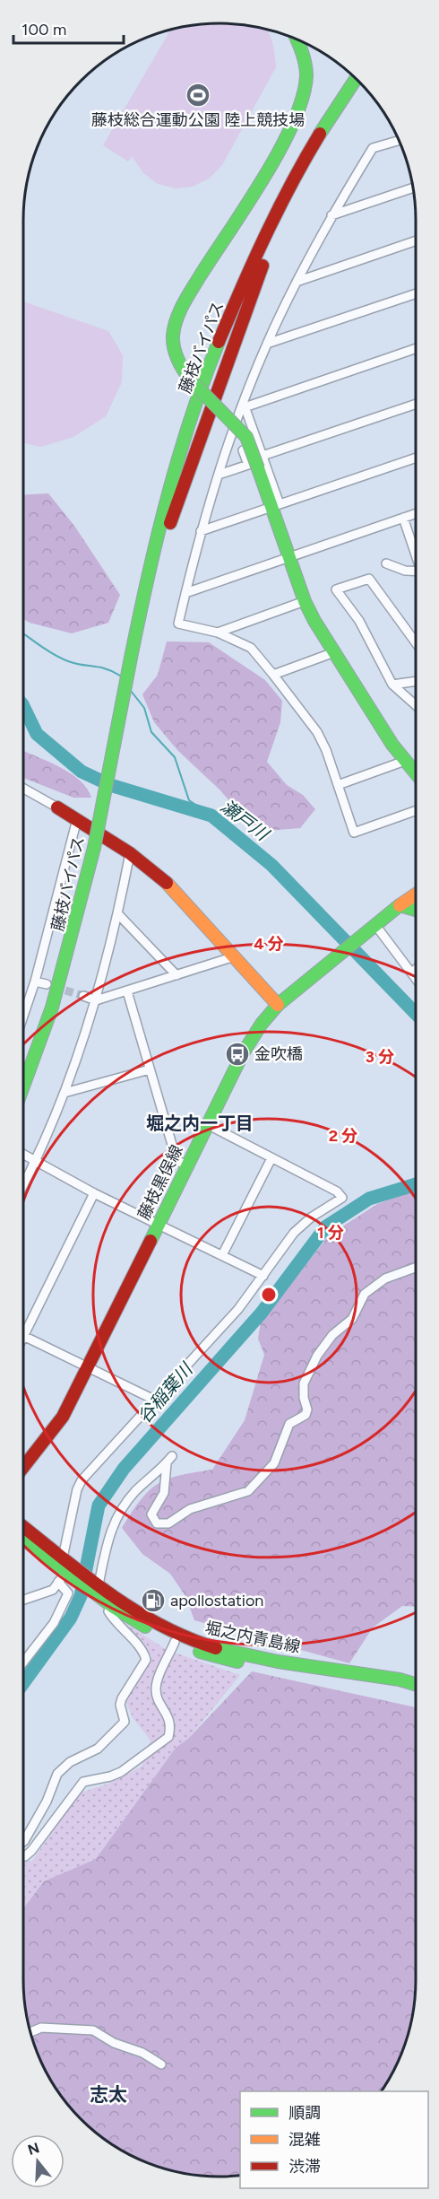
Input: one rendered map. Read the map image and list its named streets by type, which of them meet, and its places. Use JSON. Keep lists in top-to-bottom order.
{
  "streets": {
    "main road": ["藤枝バイパス", "藤枝黒俣線", "堀之内青島線"]
  },
  "districts": ["堀之内一丁目", "志太"],
  "water": ["瀬戸川", "谷稲葉川"],
  "places": {
    "sports": ["藤枝総合運動公園 陸上競技場"],
    "bus stop": ["金吹橋"],
    "fuel station": ["apollostation"]
  },
  "legend": ["順調", "混雑", "渋滞"],
  "scale_bar": "100 m",
  "north": "top",
  "rings": [
    "4 分",
    "3 分",
    "2 分",
    "1 分"
  ]
}
